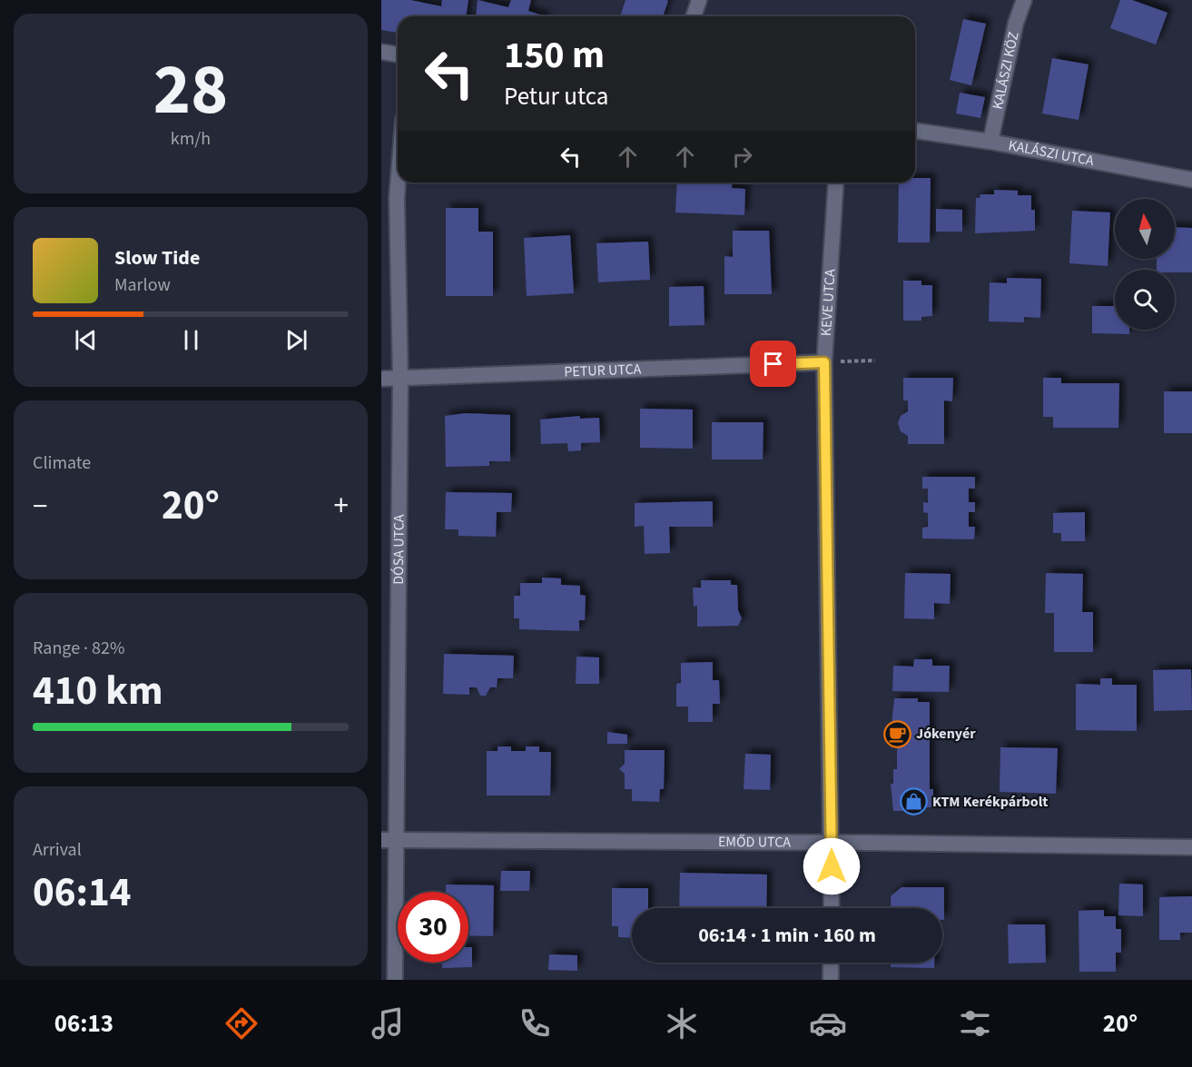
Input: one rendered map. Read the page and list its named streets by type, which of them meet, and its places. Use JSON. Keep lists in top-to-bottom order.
{
  "streets": {
    "street": [
      "KALÁSZI KÖZ",
      "KALÁSZI UTCA",
      "KEVE UTCA",
      "PETUR UTCA",
      "DÓSA UTCA",
      "EMŐD UTCA"
    ]
  },
  "crossings": [
    ["KALÁSZI KÖZ", "KALÁSZI UTCA"],
    ["KEVE UTCA", "PETUR UTCA"],
    ["KEVE UTCA", "EMŐD UTCA"],
    ["PETUR UTCA", "DÓSA UTCA"],
    ["DÓSA UTCA", "EMŐD UTCA"]
  ],
  "places": {
    "cafe": ["Jókenyér"],
    "shop": ["KTM Kerékpárbolt"]
  },
  "north": "top",
  "page": {
    "tile": [
      ["28", "km/h"],
      "Climate",
      ["Range · 82%", "410 km"],
      ["Arrival", "06:14"]
    ],
    "turn": ["150 m", "Petur utca"],
    "song": ["Slow Tide", "Marlow"],
    "heat": ["−", "20°", "+"],
    "limit": "30",
    "trip": "06:14 · 1 min · 160 m",
    "tabs": ["06:13", "20°"]
  }
}
